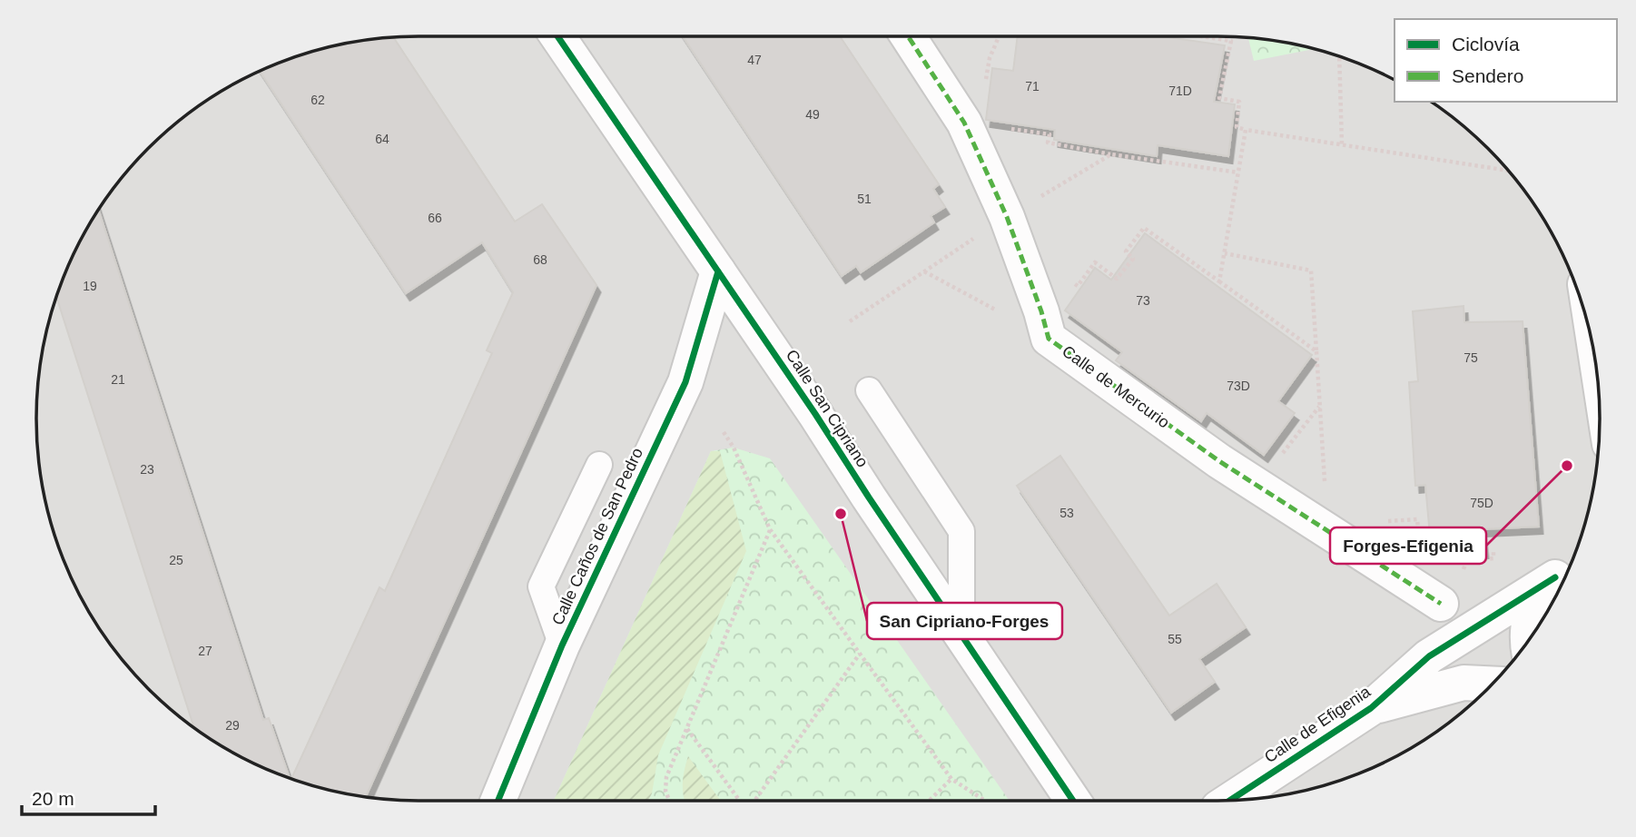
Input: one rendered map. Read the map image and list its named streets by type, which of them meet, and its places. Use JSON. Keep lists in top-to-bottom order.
{
  "streets": {
    "street": [
      "Calle de Mercurio",
      "Calle San Cipriano",
      "Calle Caños de San Pedro",
      "Calle de Efigenia"
    ]
  },
  "crossings": [
    ["Calle San Cipriano", "Calle Caños de San Pedro"]
  ],
  "places": ["Forges-Efigenia", "San Cipriano-Forges"],
  "house_numbers": [
    "47",
    "71",
    "71D",
    "62",
    "49",
    "64",
    "51",
    "66",
    "68",
    "19",
    "73",
    "75",
    "21",
    "73D",
    "23",
    "75D",
    "53",
    "25",
    "55",
    "27",
    "29"
  ],
  "legend": ["Ciclovía", "Sendero"],
  "scale_bar": "20 m"
}
